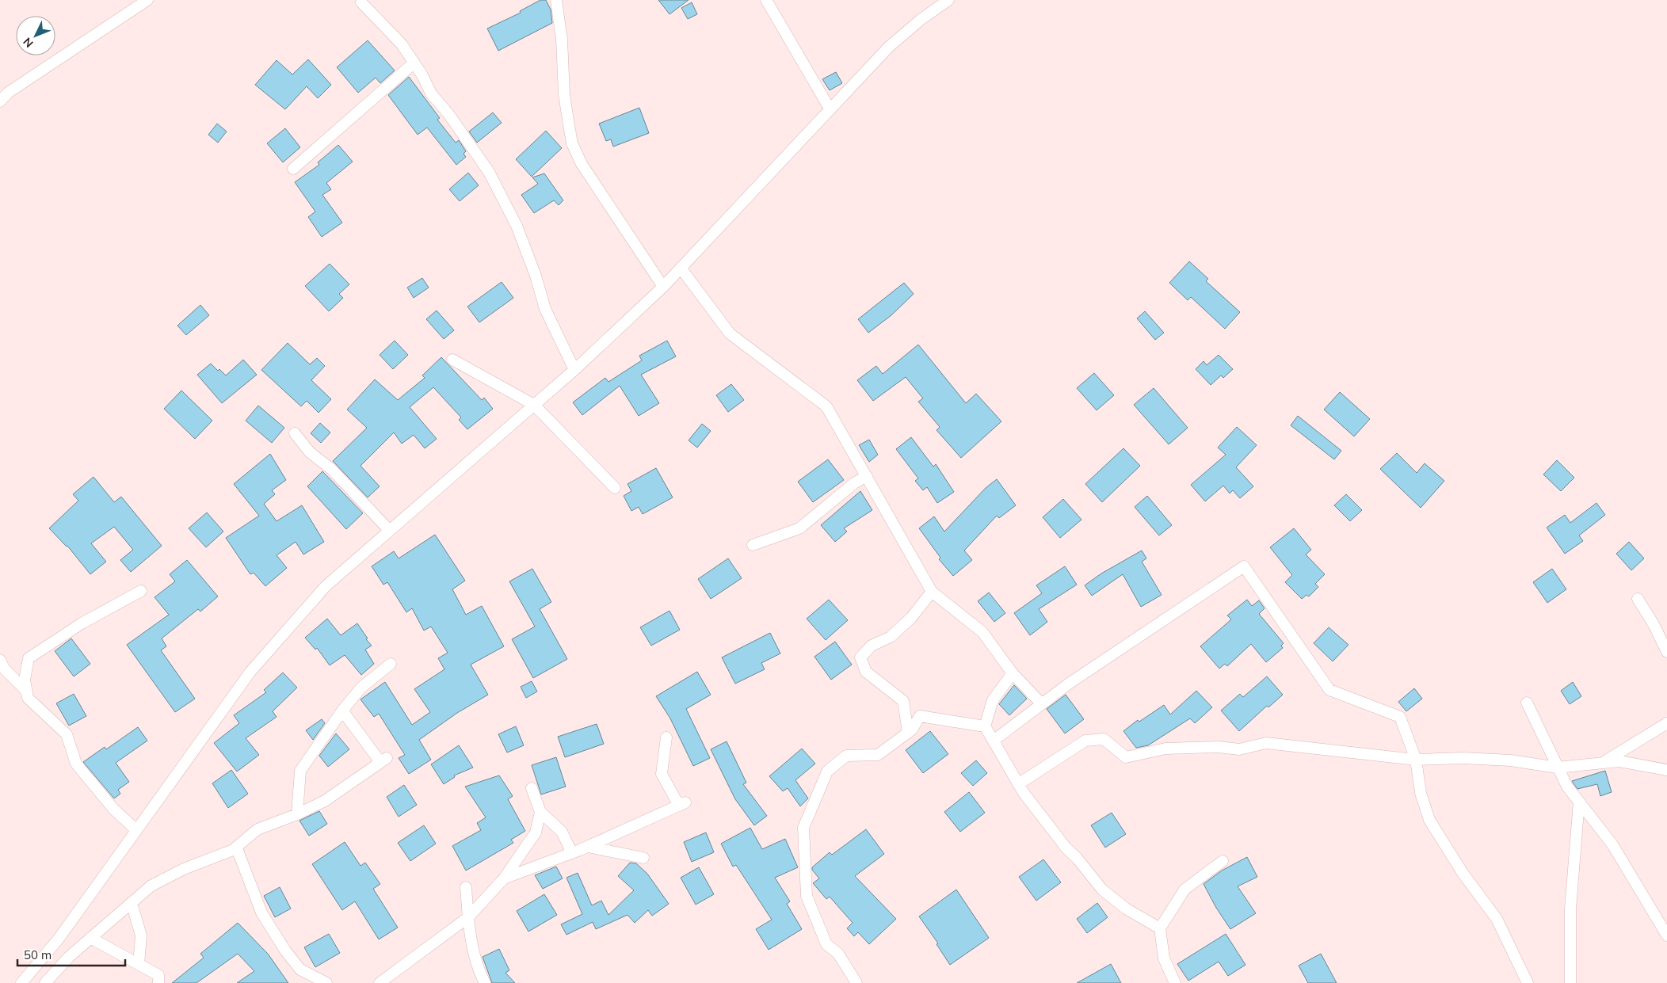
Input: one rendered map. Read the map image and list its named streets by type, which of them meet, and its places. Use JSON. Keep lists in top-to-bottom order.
{
  "scale_bar": "50 m",
  "north": "bottom left"
}
